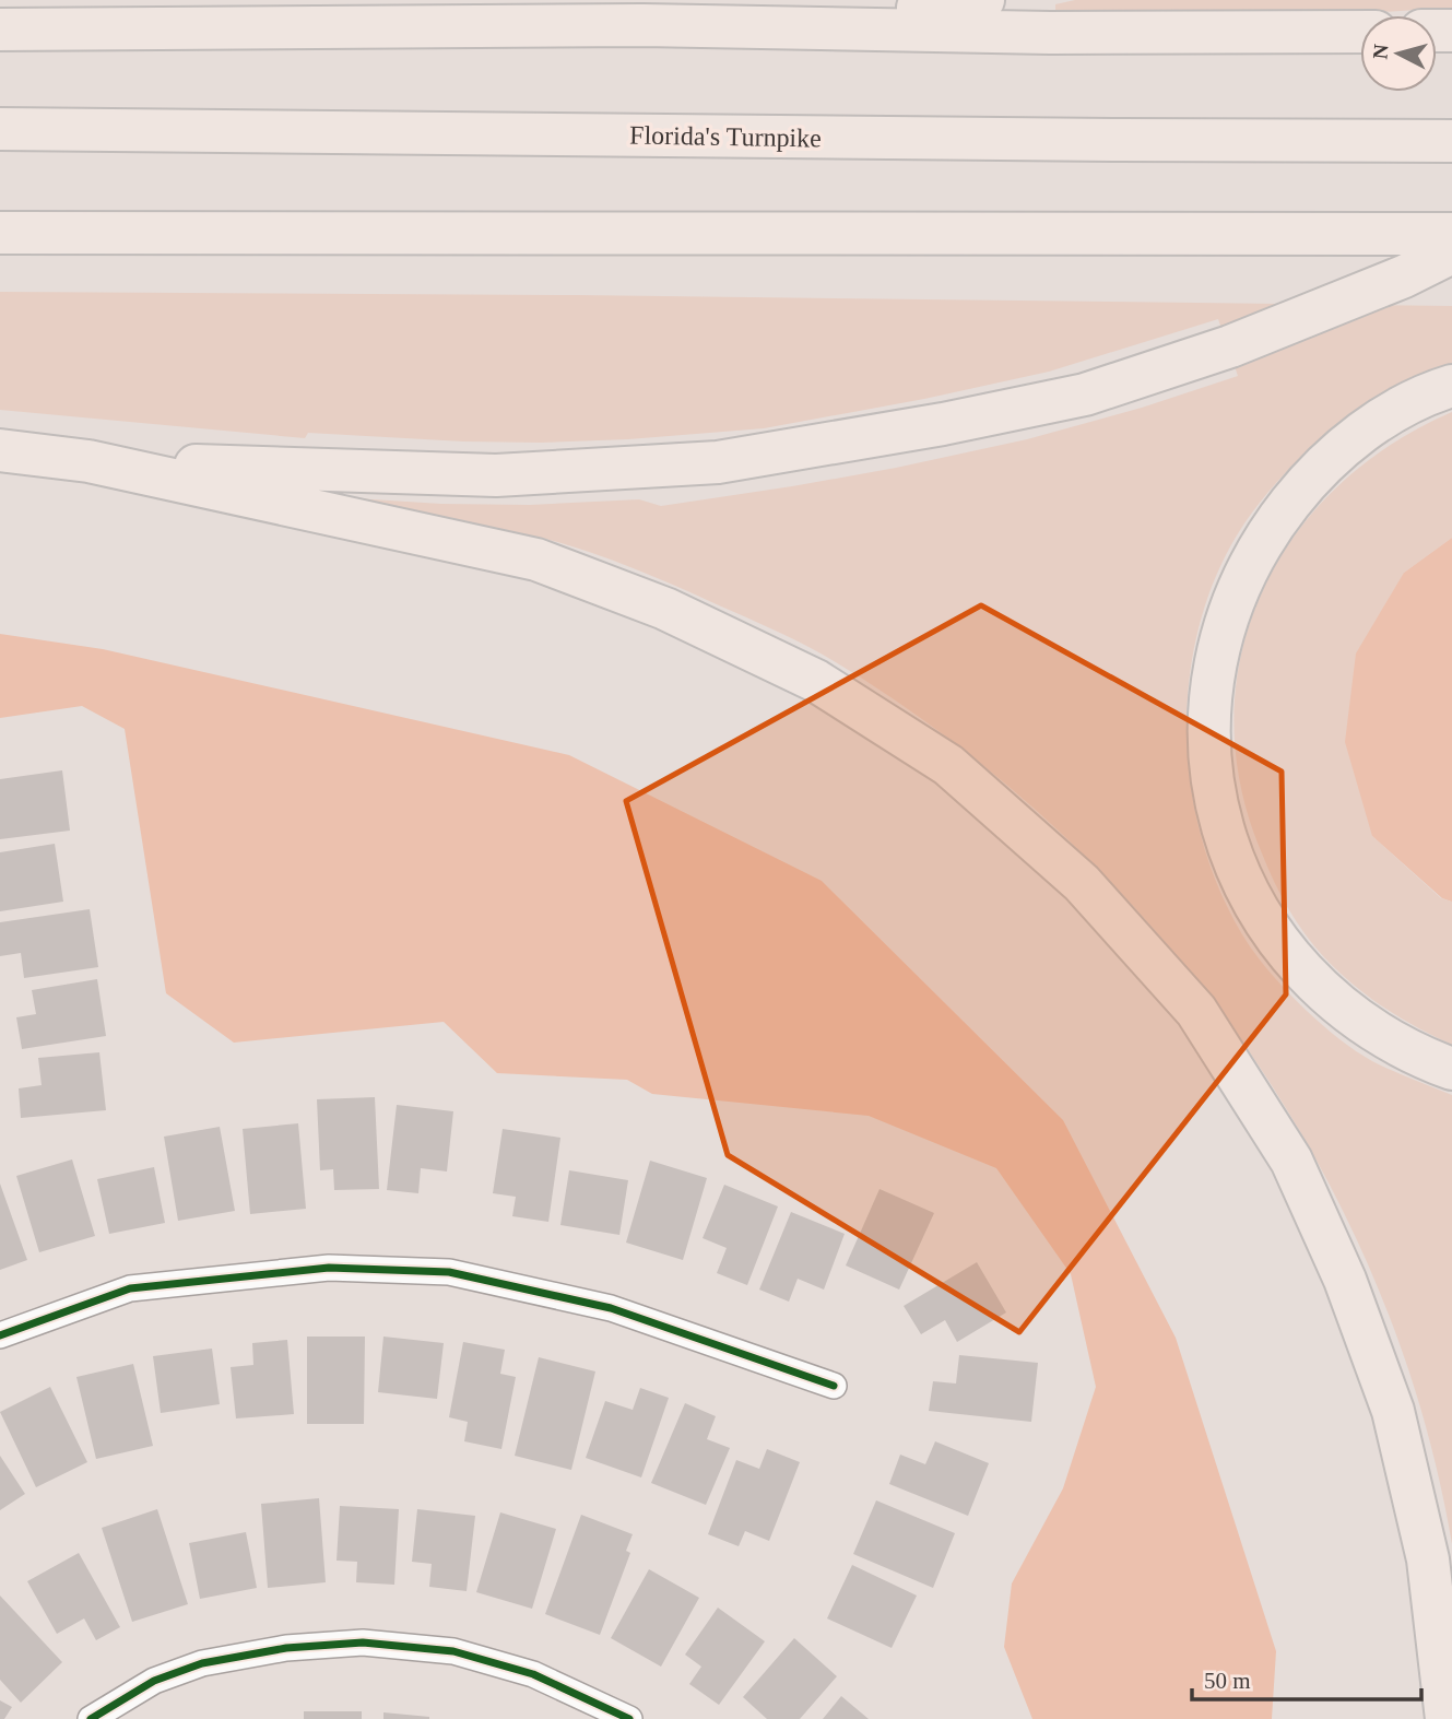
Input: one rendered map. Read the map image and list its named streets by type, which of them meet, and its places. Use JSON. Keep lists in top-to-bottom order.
{
  "streets": {
    "highway": ["Florida's Turnpike"]
  },
  "scale_bar": "50 m",
  "north": "left"
}
